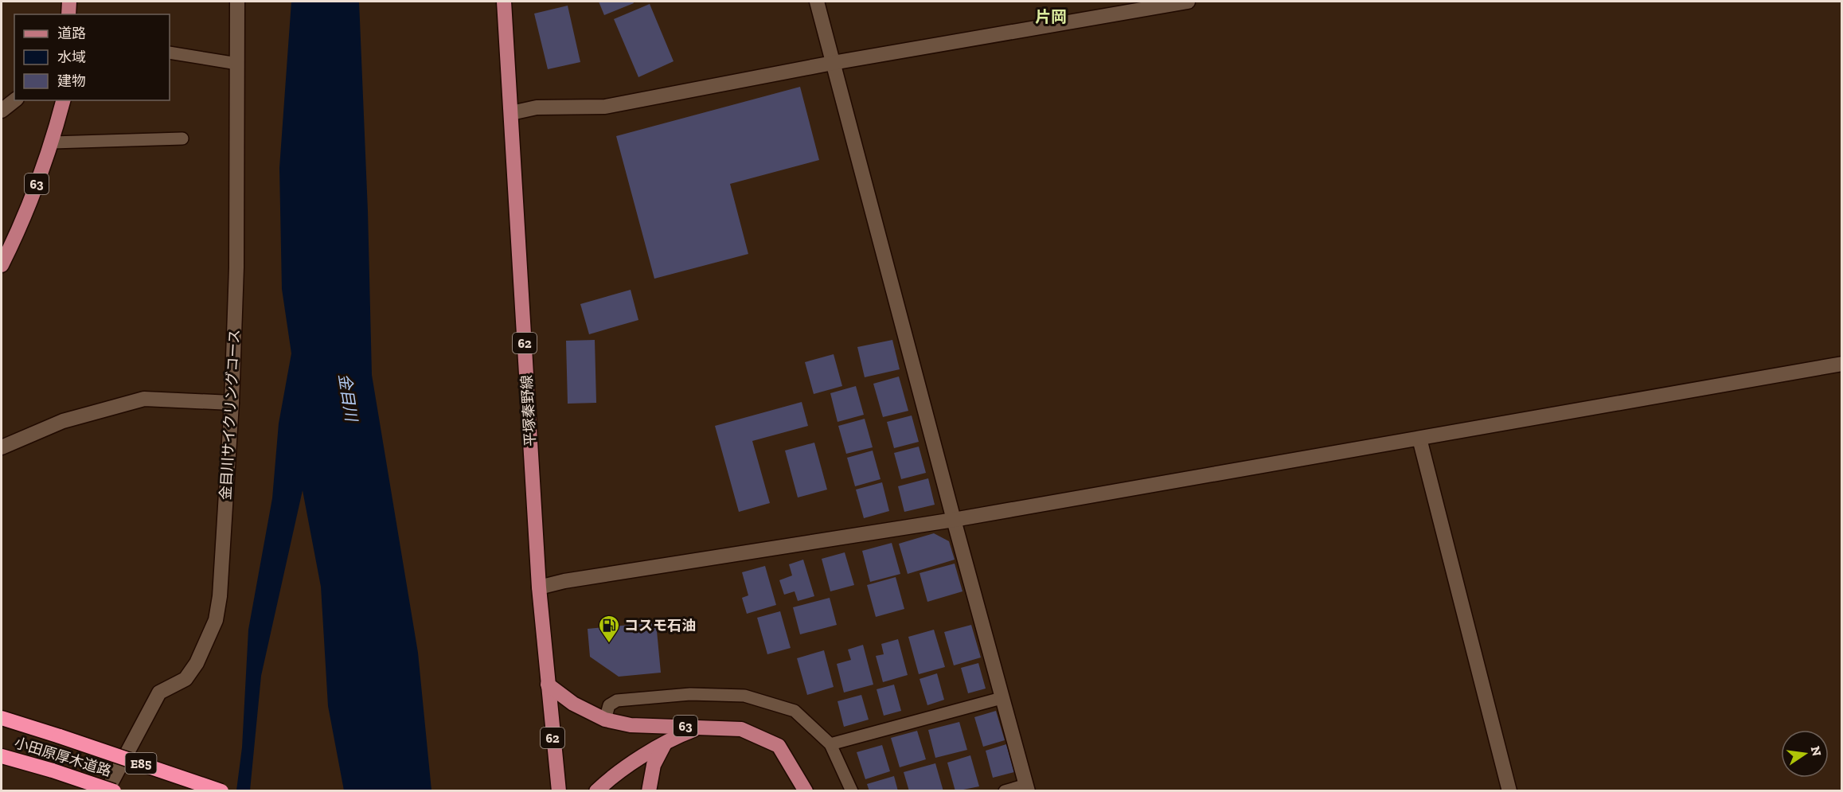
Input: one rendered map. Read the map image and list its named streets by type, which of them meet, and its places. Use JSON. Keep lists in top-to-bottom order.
{
  "streets": {
    "highway": ["小田原厚木道路", "E85"],
    "main road": ["63", "62", "平塚秦野線"],
    "street": ["金目川サイクリングコース"]
  },
  "crossings": [
    ["63", "平塚秦野線"]
  ],
  "districts": ["片岡"],
  "water": ["金目川"],
  "places": {
    "fuel station": ["コスモ石油"]
  },
  "legend": ["道路", "水域", "建物"],
  "north": "right"
}
